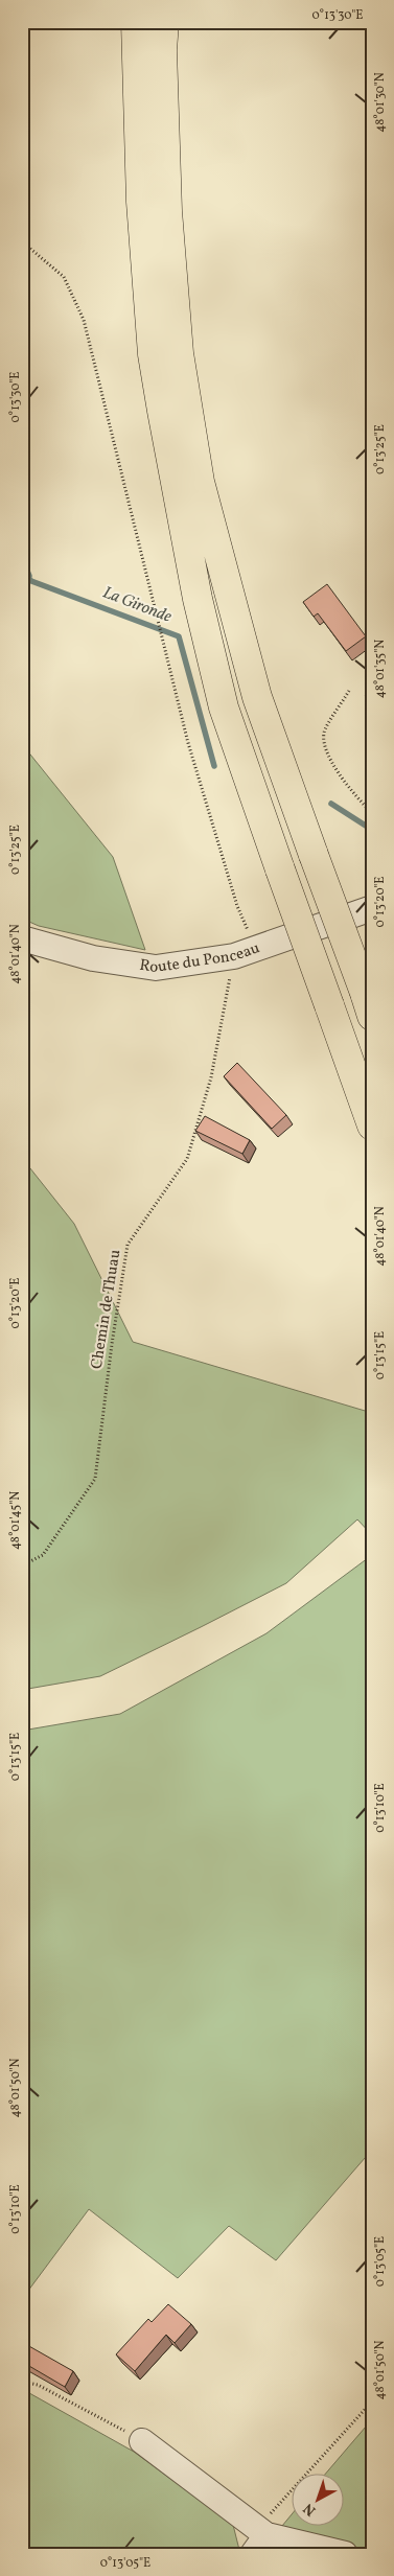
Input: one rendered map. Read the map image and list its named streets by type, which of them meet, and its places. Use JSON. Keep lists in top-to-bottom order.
{
  "streets": {
    "street": ["Route du Ponceau"],
    "path": ["Chemin de Thuau"]
  },
  "crossings": [
    ["Route du Ponceau", "Chemin de Thuau"]
  ],
  "water": ["La Gironde"],
  "north": "bottom left",
  "coordinates": [
    "0°13'30\"E",
    "48°01'30\"N",
    "0°13'25\"E",
    "48°01'35\"N",
    "0°13'20\"E",
    "48°01'40\"N",
    "0°13'15\"E",
    "48°01'45\"N",
    "0°13'10\"E",
    "48°01'50\"N",
    "0°13'05\"E"
  ]
}
